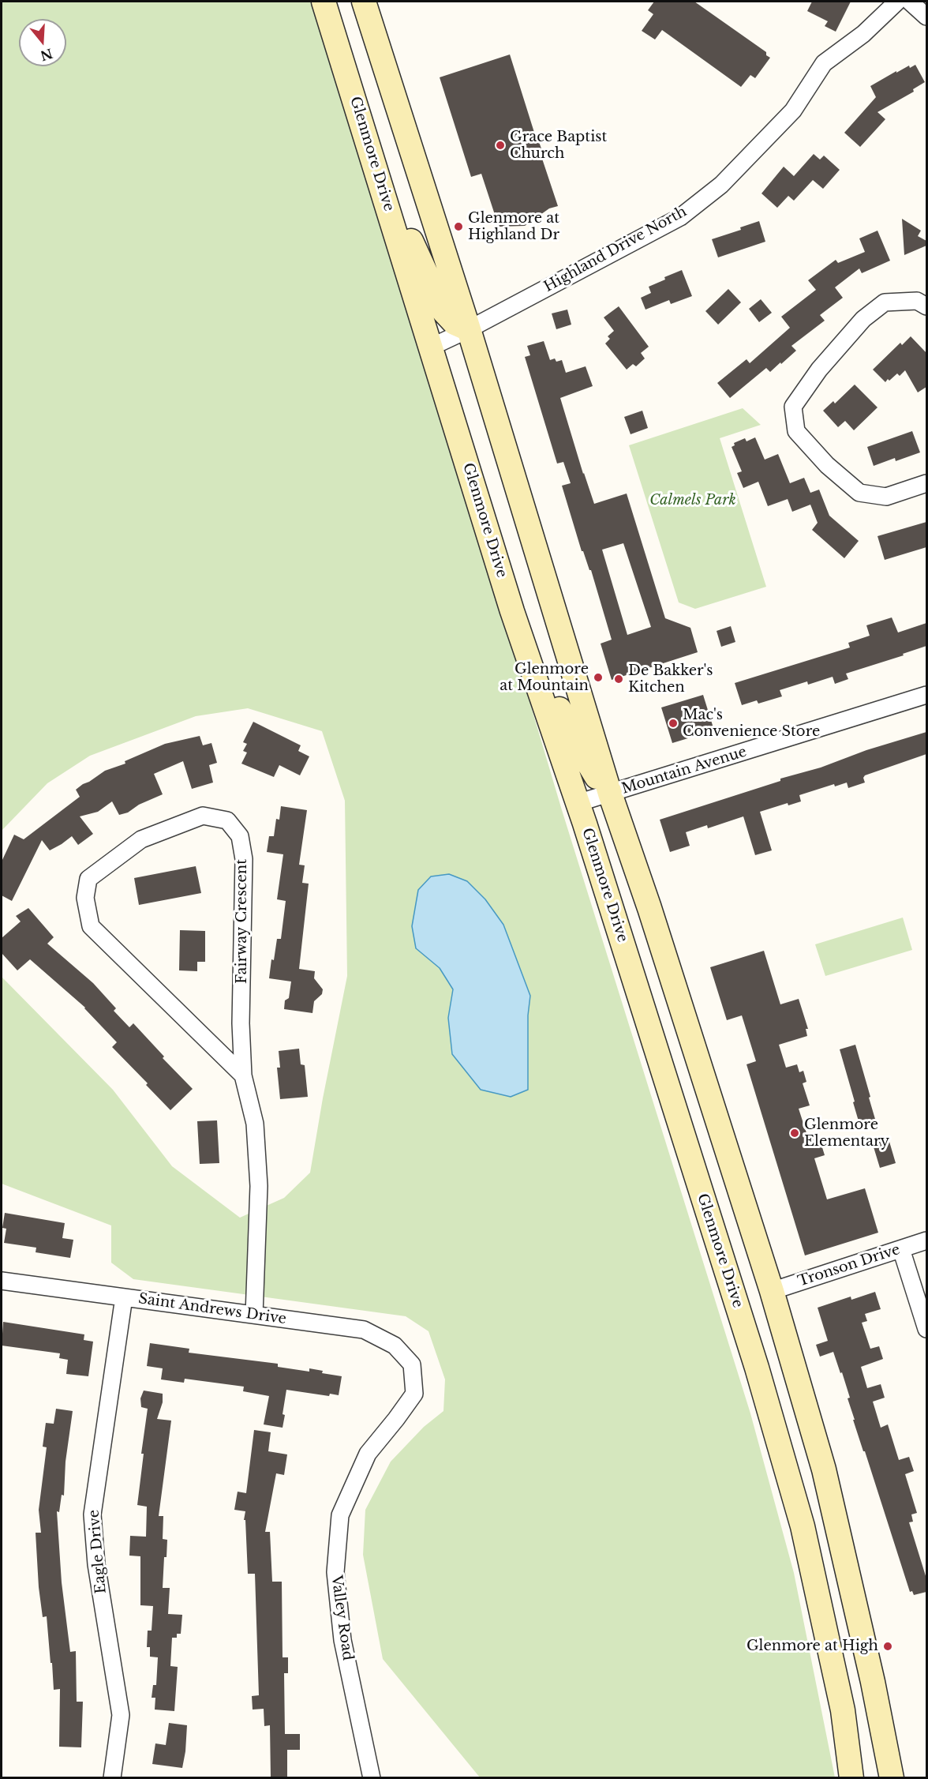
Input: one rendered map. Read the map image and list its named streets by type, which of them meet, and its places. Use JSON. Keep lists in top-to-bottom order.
{
  "streets": {
    "main road": ["Glenmore Drive"],
    "street": [
      "Highland Drive North",
      "Mountain Avenue",
      "Fairway Crescent",
      "Tronson Drive",
      "Saint Andrews Drive",
      "Eagle Drive",
      "Valley Road"
    ]
  },
  "crossings": [
    ["Glenmore Drive", "Highland Drive North"],
    ["Glenmore Drive", "Mountain Avenue"],
    ["Fairway Crescent", "Saint Andrews Drive"],
    ["Saint Andrews Drive", "Eagle Drive"],
    ["Saint Andrews Drive", "Valley Road"]
  ],
  "parks": ["Calmels Park"],
  "places": [
    "Grace Baptist Church",
    "Glenmore at Highland Dr",
    "Glenmore at Mountain",
    "De Bakker's Kitchen",
    "Mac's Convenience Store",
    "Glenmore Elementary",
    "Glenmore at High"
  ],
  "north": "bottom"
}
